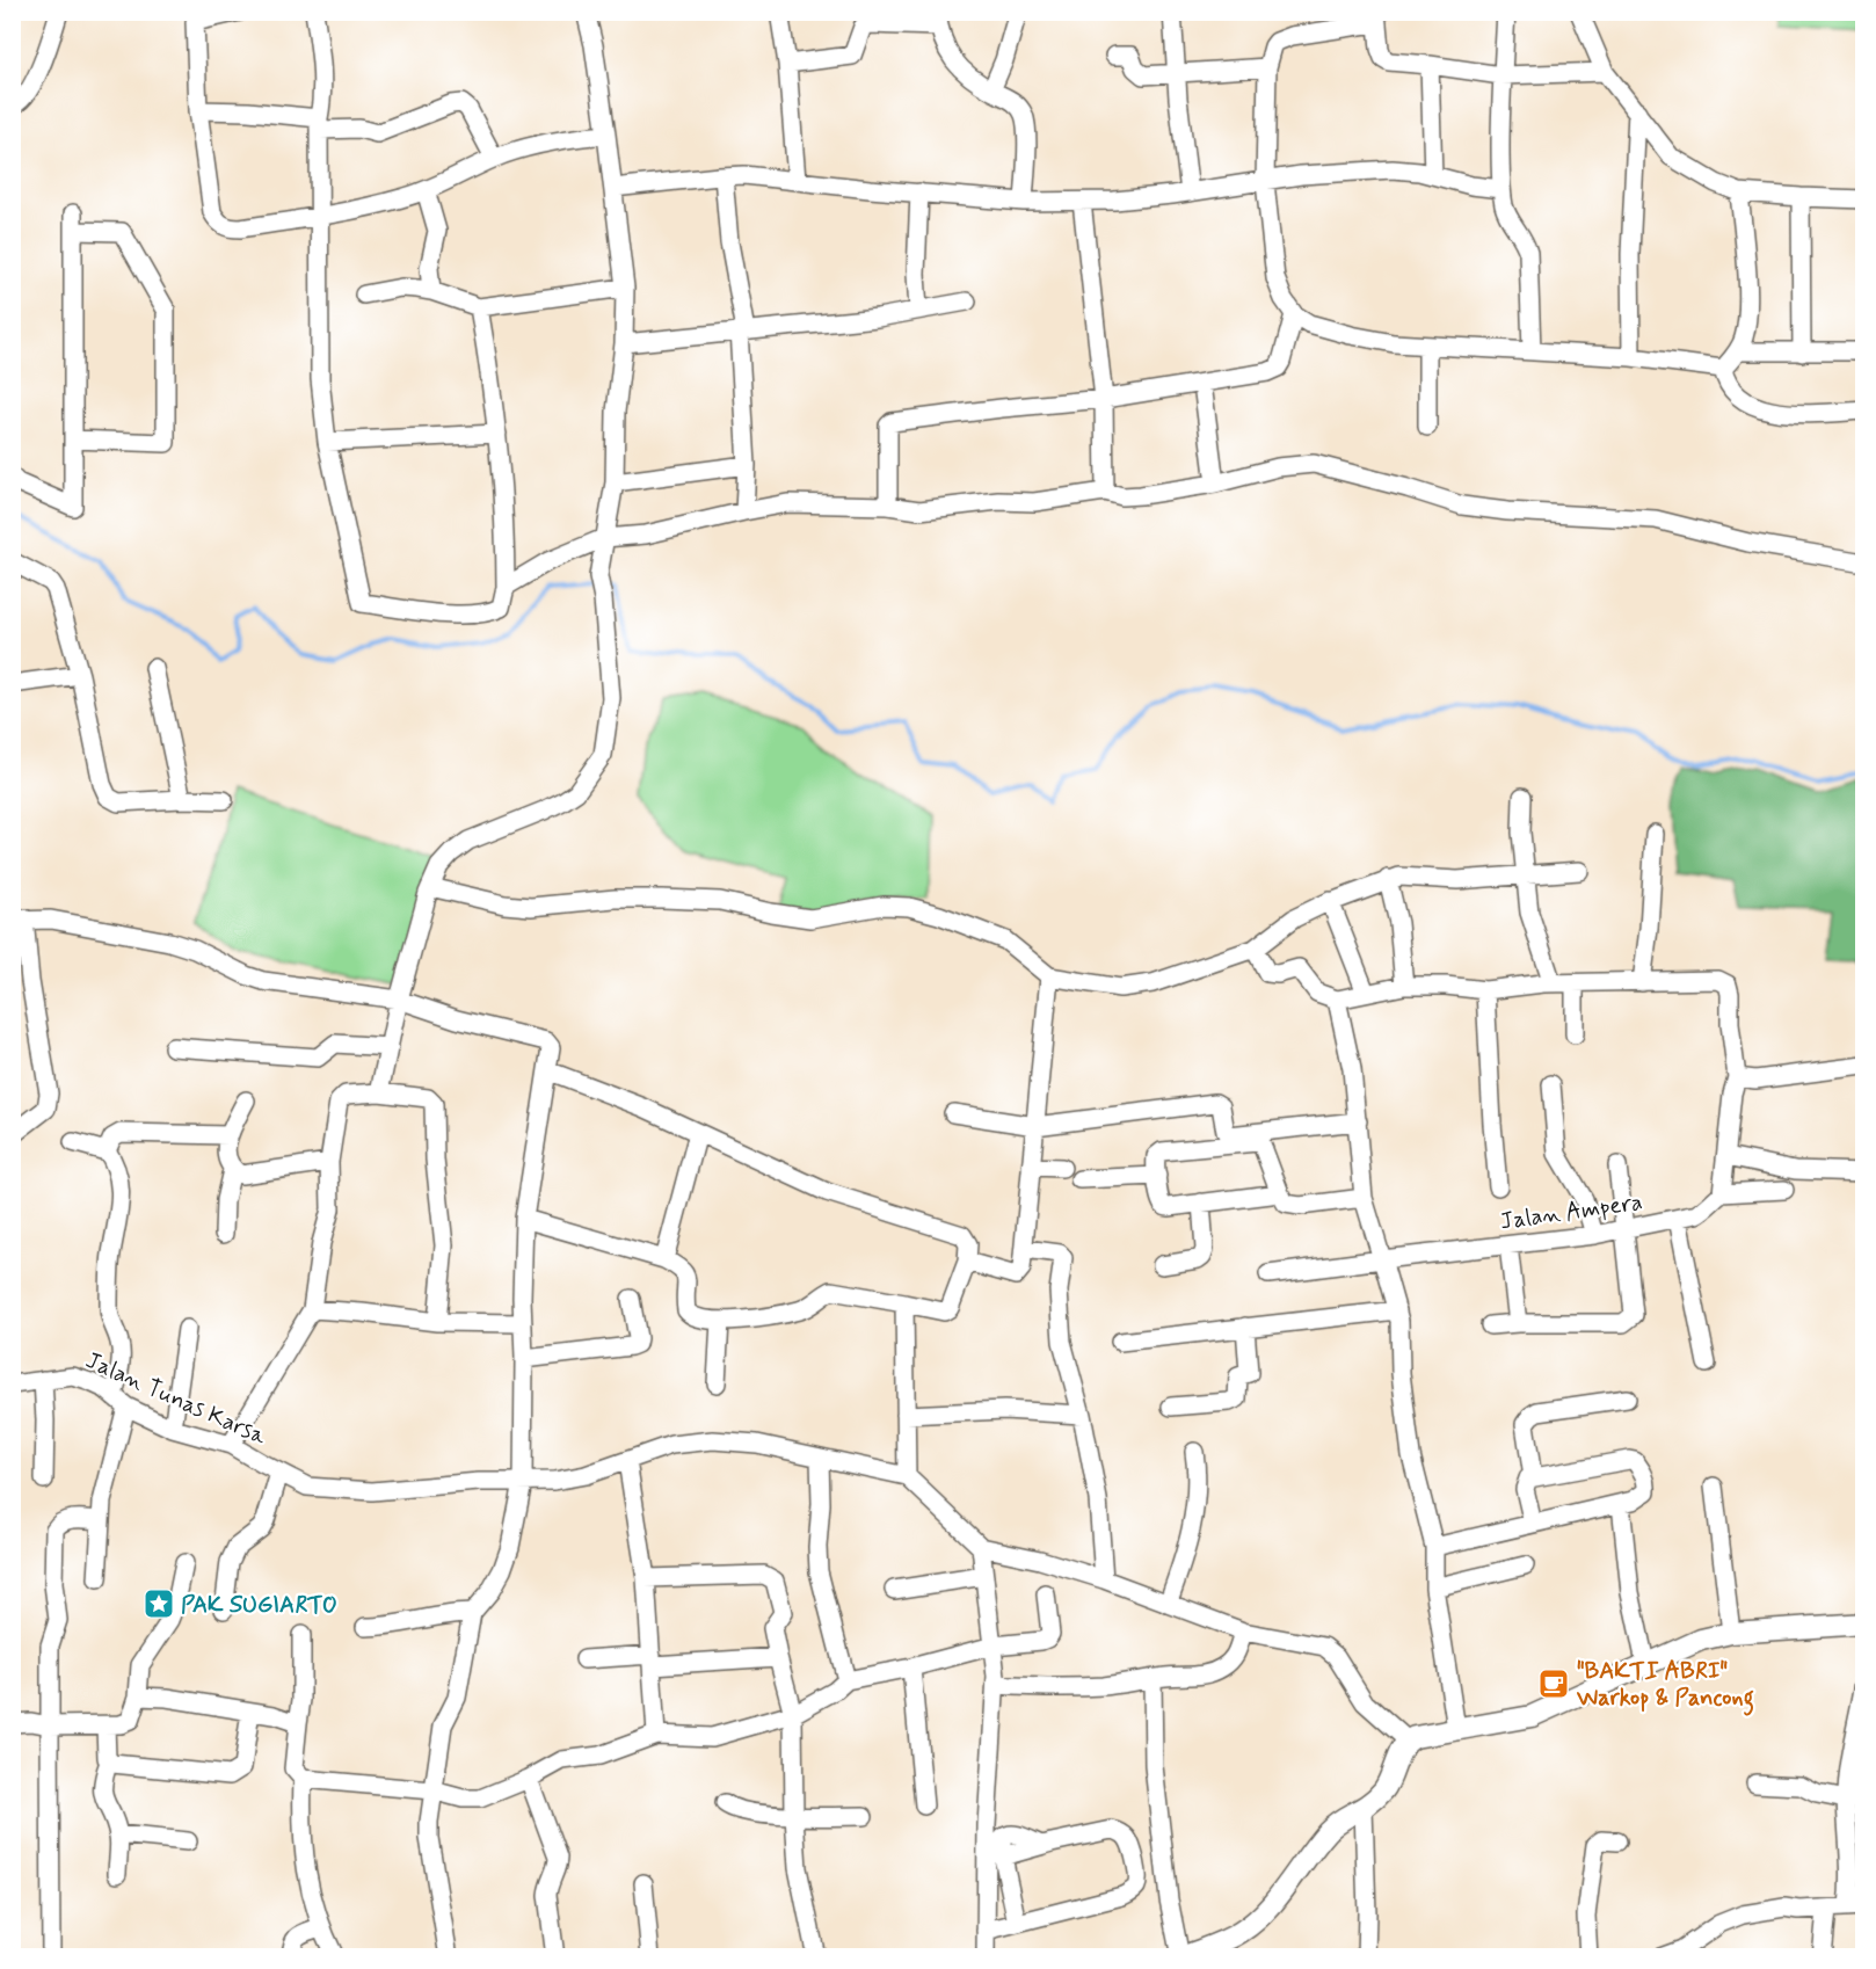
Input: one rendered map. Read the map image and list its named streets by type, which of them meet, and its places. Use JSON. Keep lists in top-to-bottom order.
{
  "streets": {
    "street": ["Jalan Ampera", "Jalan Tunas Karsa"]
  },
  "places": {
    "place": ["PAK SUGIARTO"],
    "cafe": ["\"BAKTI ABRI\" Warkop & Pancong"]
  }
}
